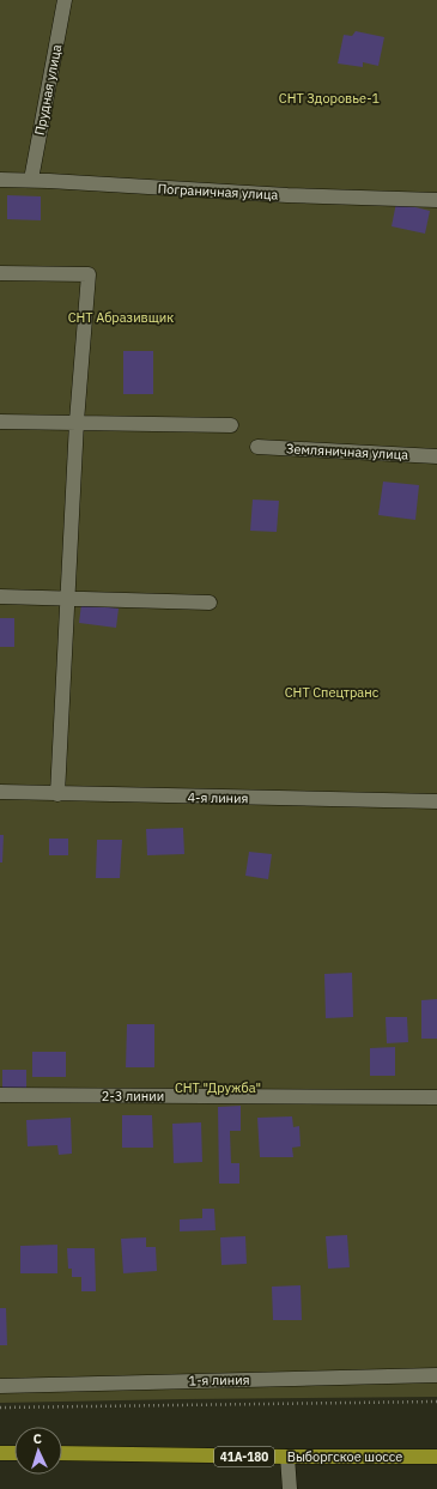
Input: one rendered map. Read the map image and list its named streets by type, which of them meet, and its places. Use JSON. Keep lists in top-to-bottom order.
{
  "streets": {
    "main road": ["41А-180", "Выборгское шоссе"],
    "street": [
      "Прудная улица",
      "Пограничная улица",
      "Земляничная улица",
      "4-я линия",
      "2-3 линии",
      "1-я линия"
    ]
  },
  "crossings": [
    ["Прудная улица", "Пограничная улица"]
  ],
  "parks": [
    "СНТ Здоровье-1",
    "СНТ Абразивщик",
    "СНТ Спецтранс",
    "СНТ \"Дружба\""
  ],
  "north": "top"
}
